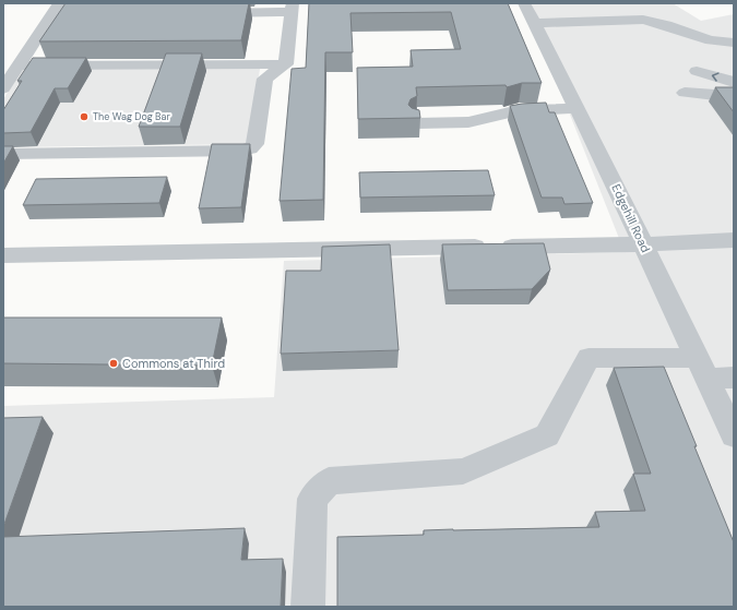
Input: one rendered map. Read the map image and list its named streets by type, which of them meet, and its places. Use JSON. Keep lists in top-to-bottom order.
{
  "streets": {
    "street": ["Edgehill Road"]
  },
  "places": ["The Wag Dog Bar", "Commons at Third"]
}
